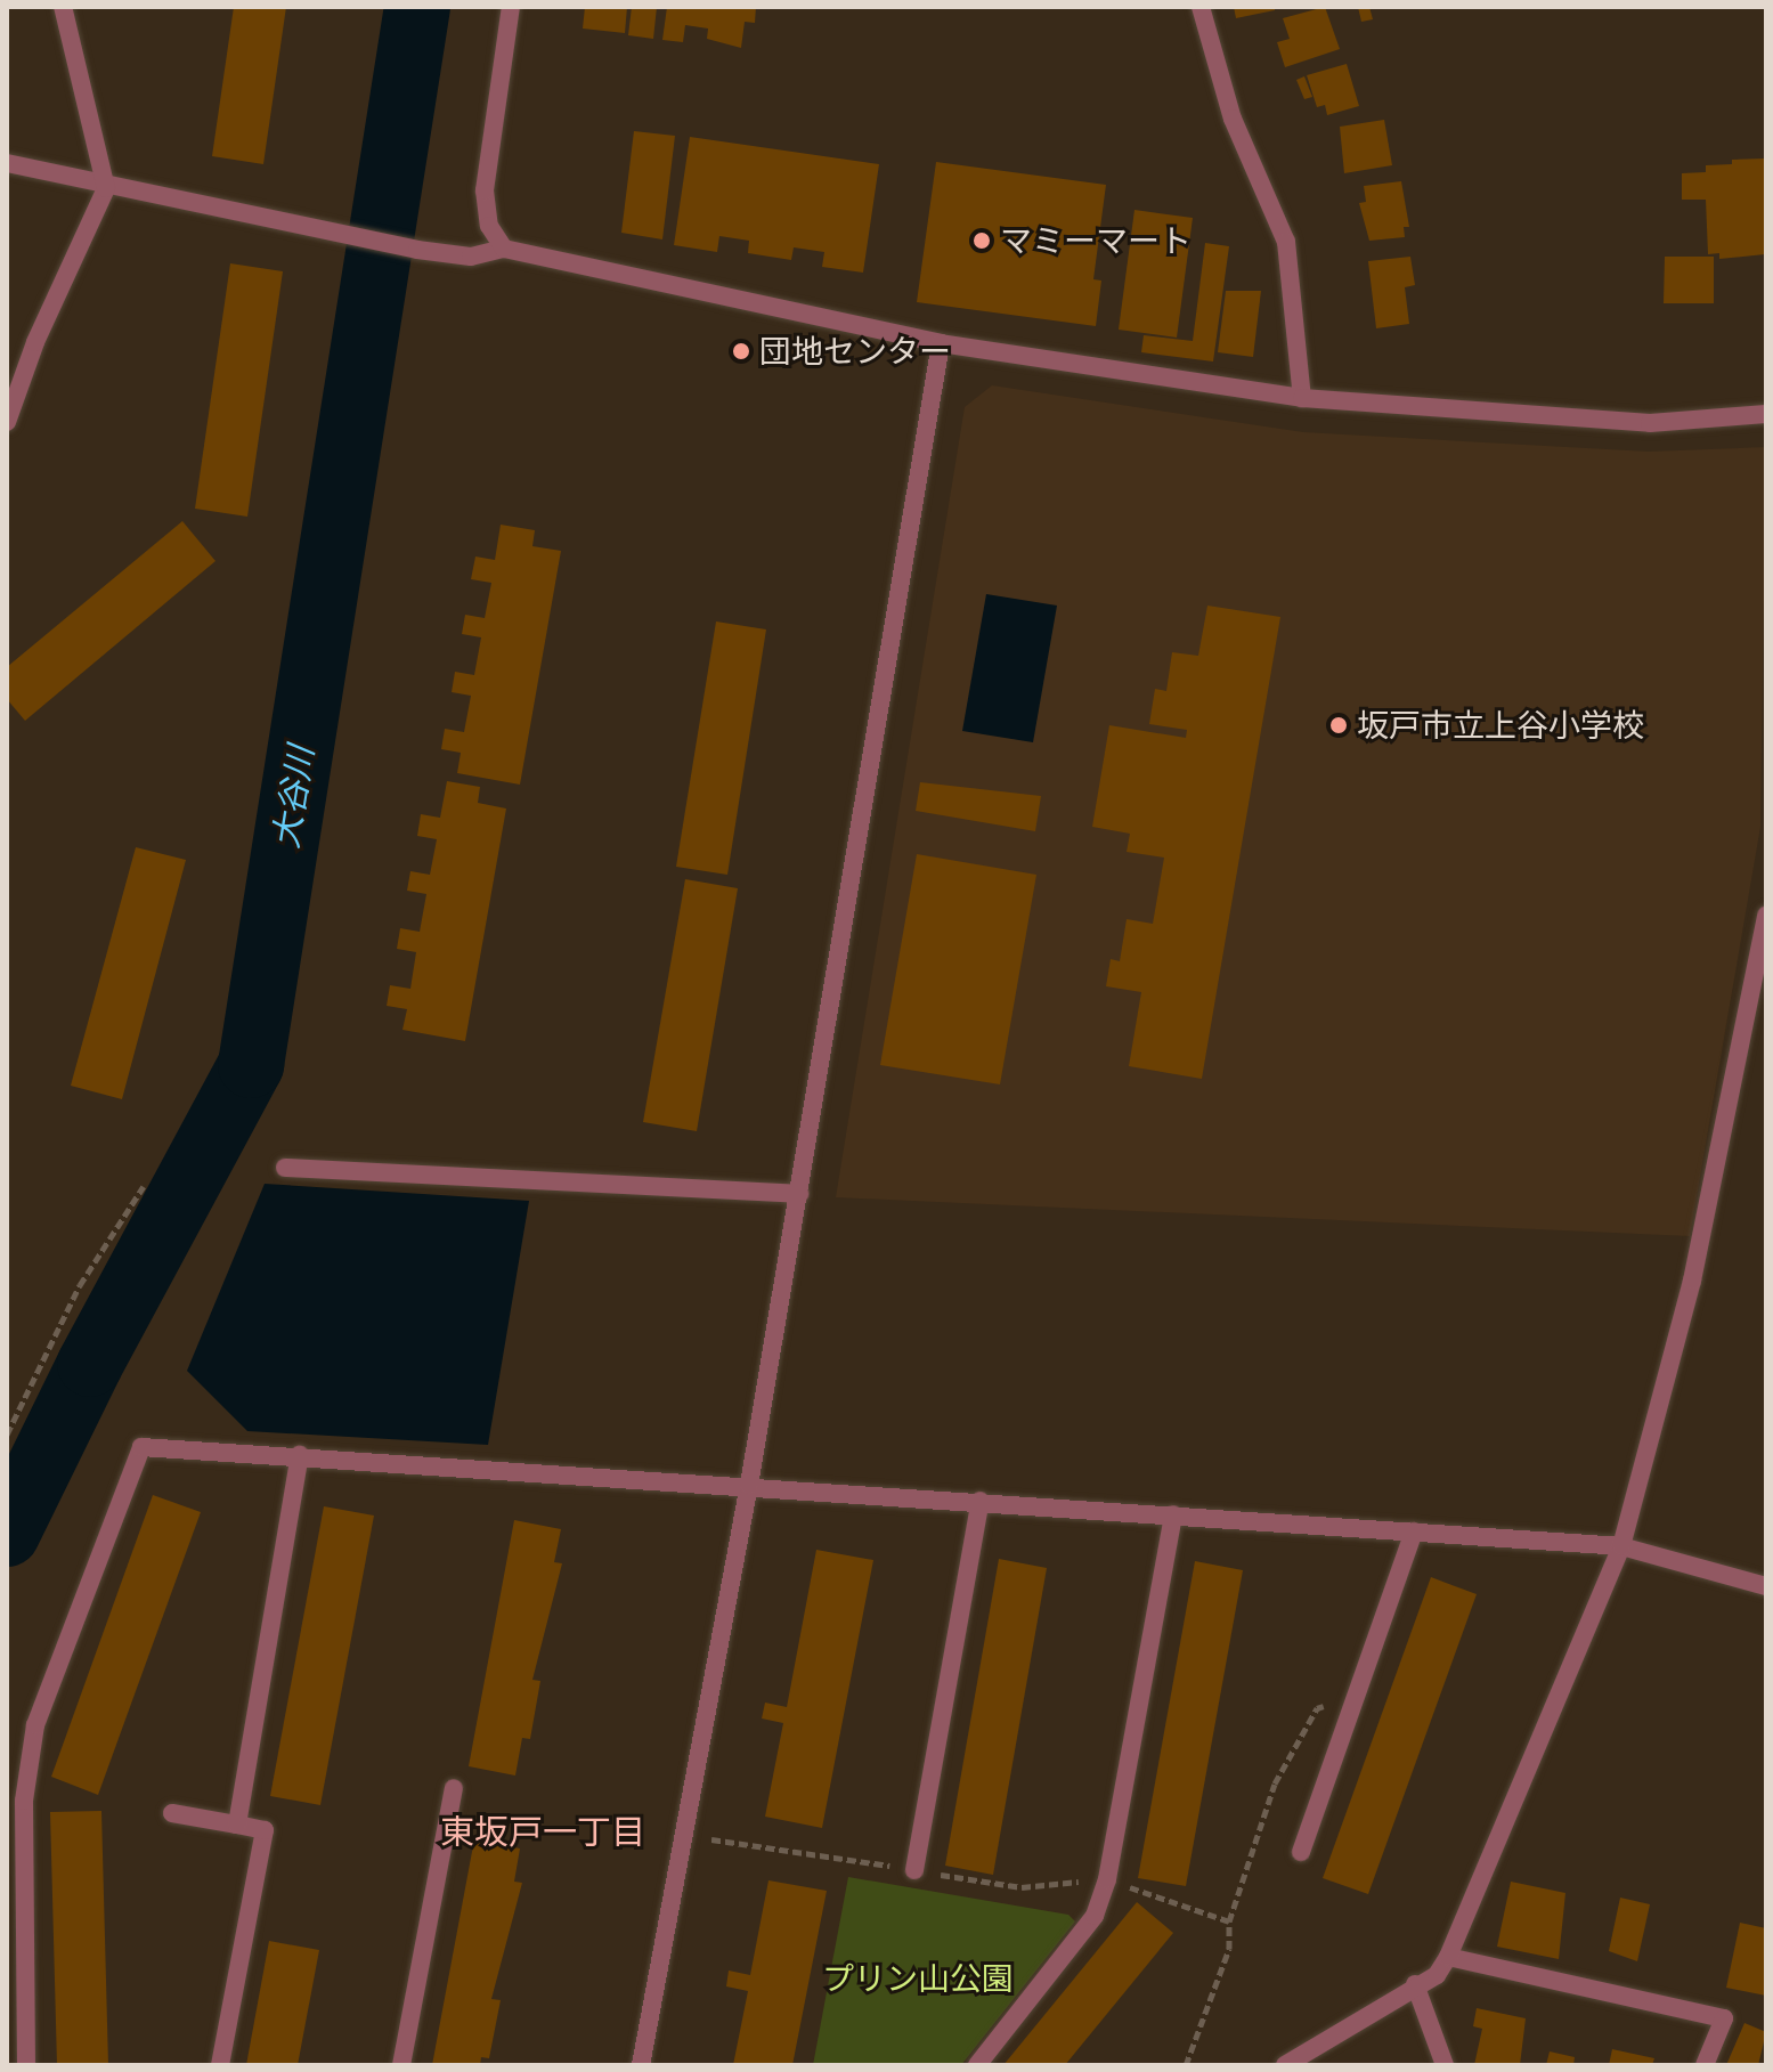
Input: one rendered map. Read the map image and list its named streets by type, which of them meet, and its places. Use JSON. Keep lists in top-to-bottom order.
{
  "districts": ["東坂戸一丁目"],
  "water": ["大谷川"],
  "parks": ["プリン山公園"],
  "places": ["マミーマート", "団地センター", "坂戸市立上谷小学校"]
}
